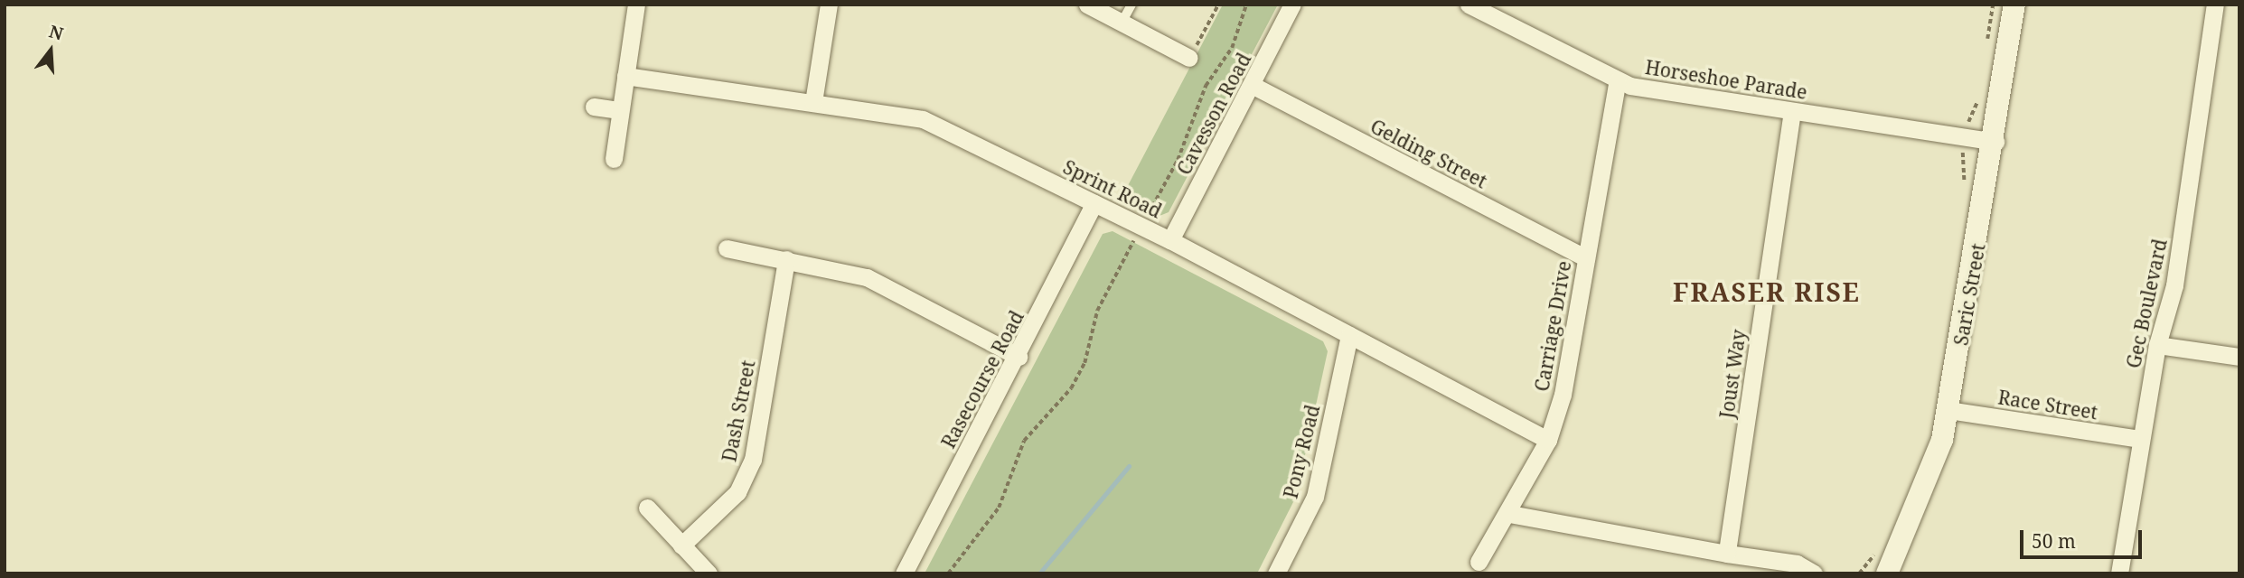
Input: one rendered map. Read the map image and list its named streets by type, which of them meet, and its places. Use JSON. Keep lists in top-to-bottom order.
{
  "streets": {
    "street": [
      "Horseshoe Parade",
      "Cavesson Road",
      "Gelding Street",
      "Sprint Road",
      "Saric Street",
      "Gec Boulevard",
      "Carriage Drive",
      "Joust Way",
      "Rasecourse Road",
      "Race Street",
      "Dash Street",
      "Pony Road"
    ]
  },
  "crossings": [
    ["Horseshoe Parade", "Saric Street"],
    ["Horseshoe Parade", "Carriage Drive"],
    ["Horseshoe Parade", "Joust Way"],
    ["Cavesson Road", "Gelding Street"],
    ["Cavesson Road", "Sprint Road"],
    ["Gelding Street", "Carriage Drive"],
    ["Sprint Road", "Carriage Drive"],
    ["Sprint Road", "Rasecourse Road"],
    ["Sprint Road", "Pony Road"],
    ["Saric Street", "Race Street"],
    ["Gec Boulevard", "Race Street"]
  ],
  "districts": ["FRASER RISE"],
  "scale_bar": "50 m",
  "north": "top"
}
